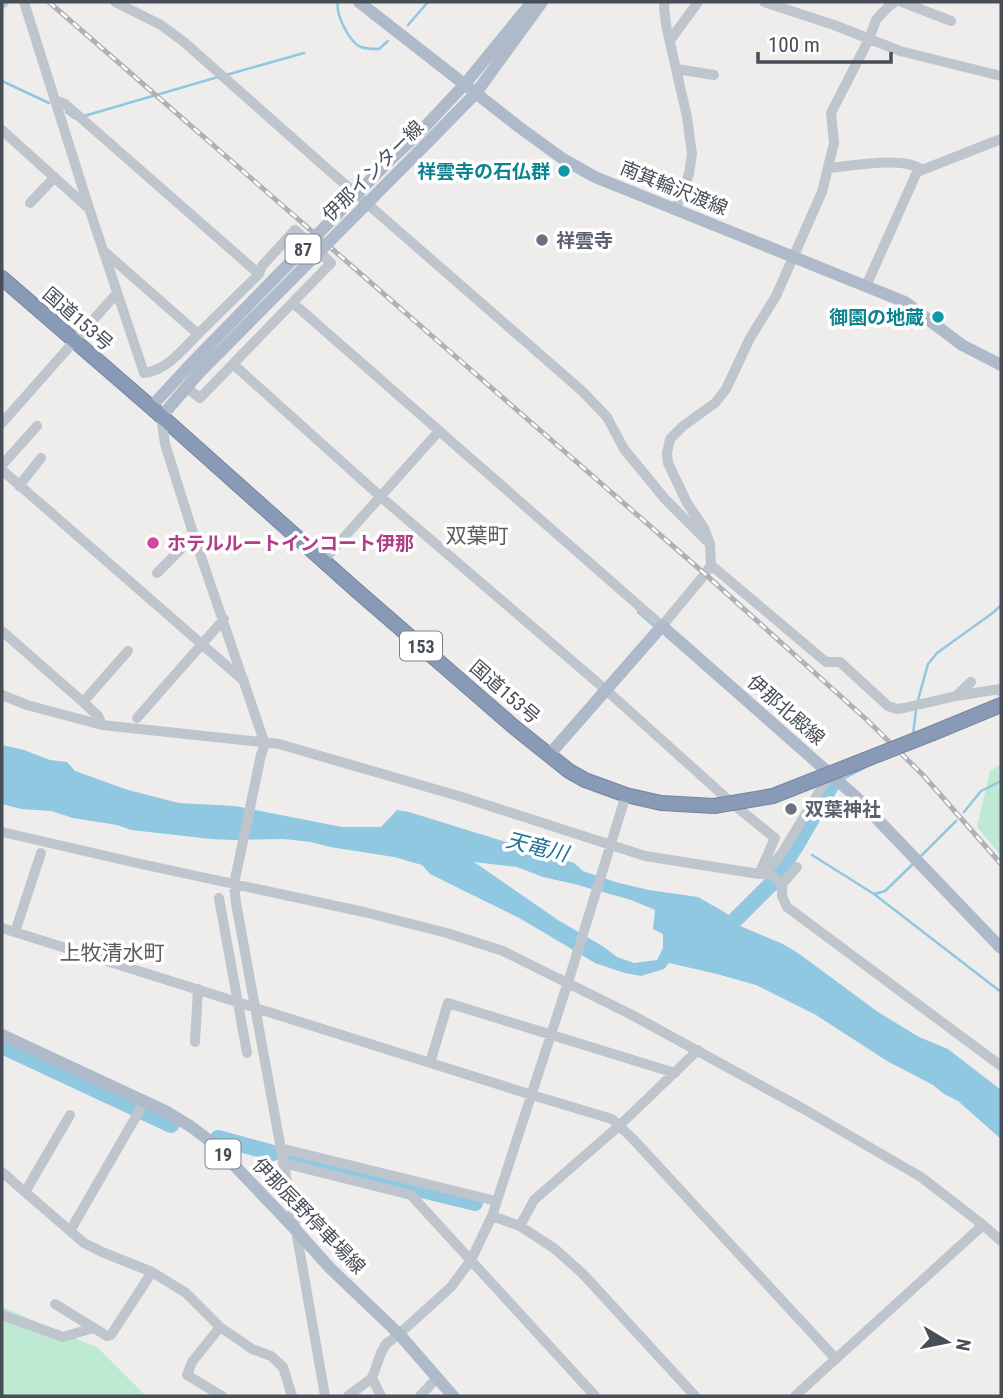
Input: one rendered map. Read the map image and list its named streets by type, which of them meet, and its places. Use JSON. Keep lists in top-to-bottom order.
{
  "streets": {
    "highway": ["国道153号", "153"],
    "main road": [
      "伊那インター線",
      "南箕輪沢渡線",
      "87",
      "伊那北殿線",
      "19",
      "伊那辰野停車場線"
    ]
  },
  "crossings": [
    ["伊那インター線", "南箕輪沢渡線"],
    ["伊那インター線", "国道153号"]
  ],
  "districts": ["双葉町", "上牧清水町"],
  "water": ["天竜川"],
  "places": [
    "祥雲寺の石仏群",
    "祥雲寺",
    "御園の地蔵",
    "ホテルルートインコート伊那",
    "双葉神社"
  ],
  "scale_bar": "100 m",
  "north": "right"
}
